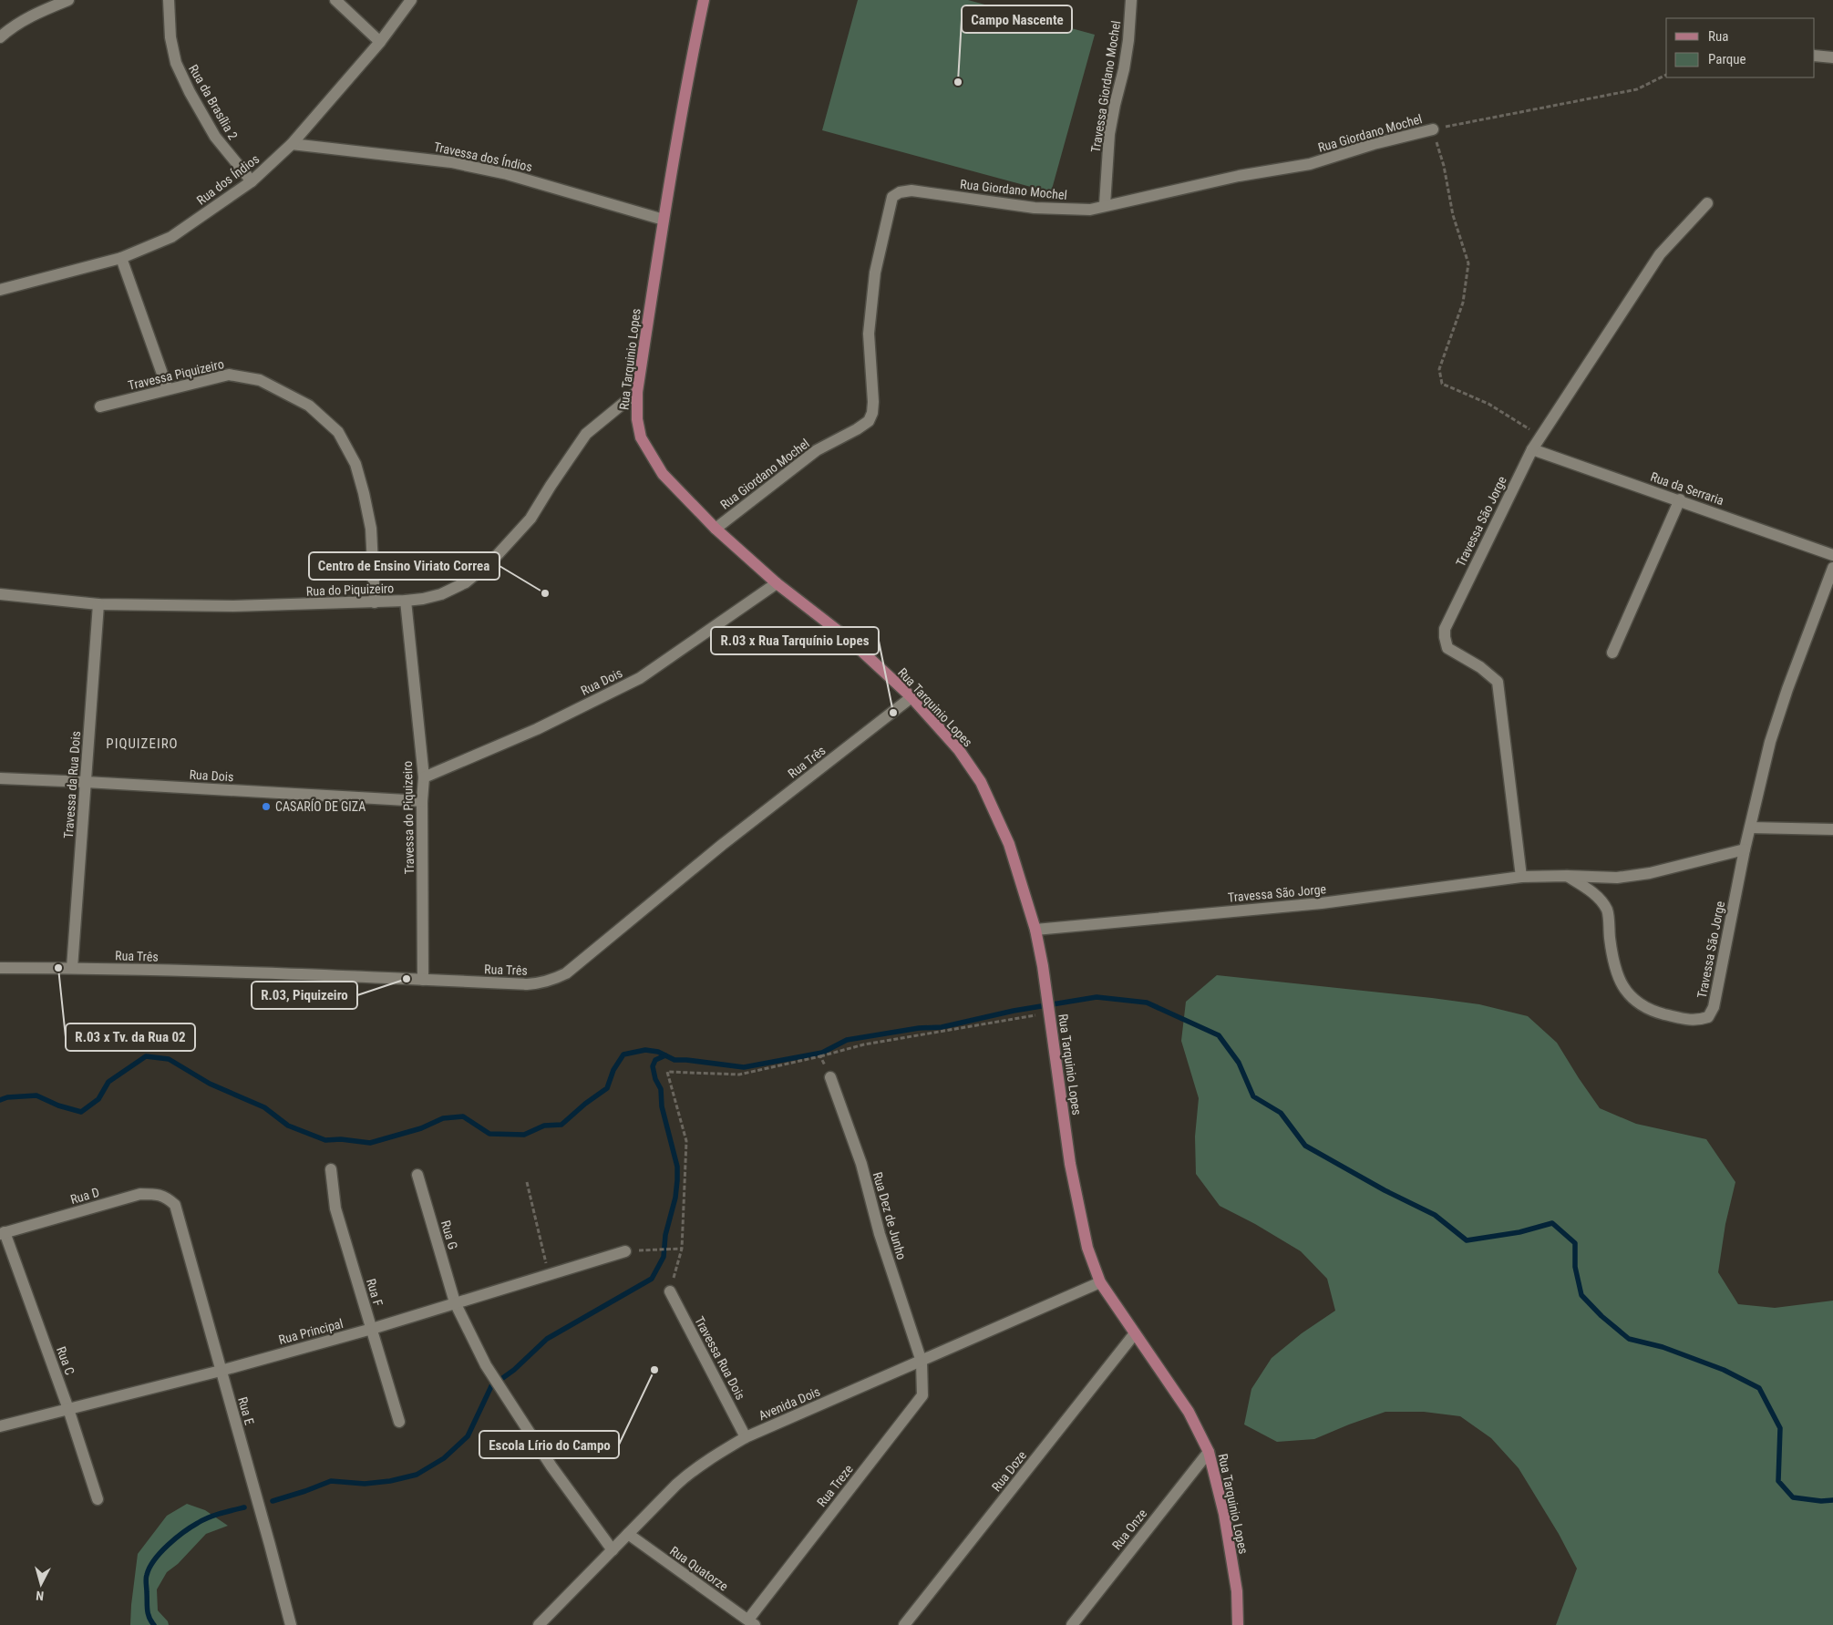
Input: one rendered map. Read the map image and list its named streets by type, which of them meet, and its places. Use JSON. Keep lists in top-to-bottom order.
{
  "streets": {
    "main road": ["Rua Tarquinio Lopes"],
    "street": [
      "Travessa Giordano Mochel",
      "Rua da Brasília 2",
      "Rua Giordano Mochel",
      "Travessa dos Índios",
      "Rua dos Índios",
      "Travessa Piquizeiro",
      "Rua da Serraria",
      "Travessa São Jorge",
      "Rua do Piquizeiro",
      "Rua Dois",
      "Rua Três",
      "Travessa da Rua Dois",
      "Travessa do Piquizeiro",
      "Rua D",
      "Rua Dez de Junho",
      "Rua G",
      "Rua F",
      "Rua Principal",
      "Travessa Rua Dois",
      "Rua C",
      "Avenida Dois",
      "Rua E",
      "Rua Doze",
      "Rua Treze",
      "Rua Onze",
      "Rua Quatorze"
    ]
  },
  "crossings": [
    ["Travessa Giordano Mochel", "Rua Giordano Mochel"],
    ["Rua da Brasília 2", "Rua dos Índios"],
    ["Rua Giordano Mochel", "Rua Tarquinio Lopes"],
    ["Travessa dos Índios", "Rua dos Índios"],
    ["Travessa dos Índios", "Rua Tarquinio Lopes"],
    ["Rua Tarquinio Lopes", "Travessa São Jorge"],
    ["Rua Tarquinio Lopes", "Rua do Piquizeiro"],
    ["Rua Tarquinio Lopes", "Rua Dois"],
    ["Rua Tarquinio Lopes", "Rua Três"],
    ["Rua Tarquinio Lopes", "Avenida Dois"],
    ["Rua Tarquinio Lopes", "Rua Doze"],
    ["Rua Tarquinio Lopes", "Rua Onze"],
    ["Travessa Piquizeiro", "Rua do Piquizeiro"],
    ["Rua da Serraria", "Travessa São Jorge"],
    ["Rua do Piquizeiro", "Travessa da Rua Dois"],
    ["Rua do Piquizeiro", "Travessa do Piquizeiro"],
    ["Rua Dois", "Travessa da Rua Dois"],
    ["Rua Dois", "Travessa do Piquizeiro"],
    ["Rua Três", "Travessa da Rua Dois"],
    ["Rua Três", "Travessa do Piquizeiro"],
    ["Rua D", "Rua C"],
    ["Rua D", "Rua E"],
    ["Rua Dez de Junho", "Avenida Dois"],
    ["Rua Dez de Junho", "Rua Treze"],
    ["Rua G", "Rua Principal"],
    ["Rua G", "Avenida Dois"],
    ["Rua F", "Rua Principal"],
    ["Rua Principal", "Rua C"],
    ["Rua Principal", "Rua E"],
    ["Travessa Rua Dois", "Avenida Dois"],
    ["Avenida Dois", "Rua Treze"],
    ["Avenida Dois", "Rua Quatorze"],
    ["Rua Treze", "Rua Quatorze"]
  ],
  "districts": ["PIQUIZEIRO"],
  "places": [
    "Campo Nascente",
    "Centro de Ensino Viriato Correa",
    "R.03 x Rua Tarquínio Lopes",
    "CASARÍO DE GIZA",
    "R.03 x Tv. da Rua 02",
    "R.03, Piquizeiro",
    "Escola Lírio do Campo"
  ],
  "legend": ["Rua", "Parque"],
  "north": "bottom"
}
